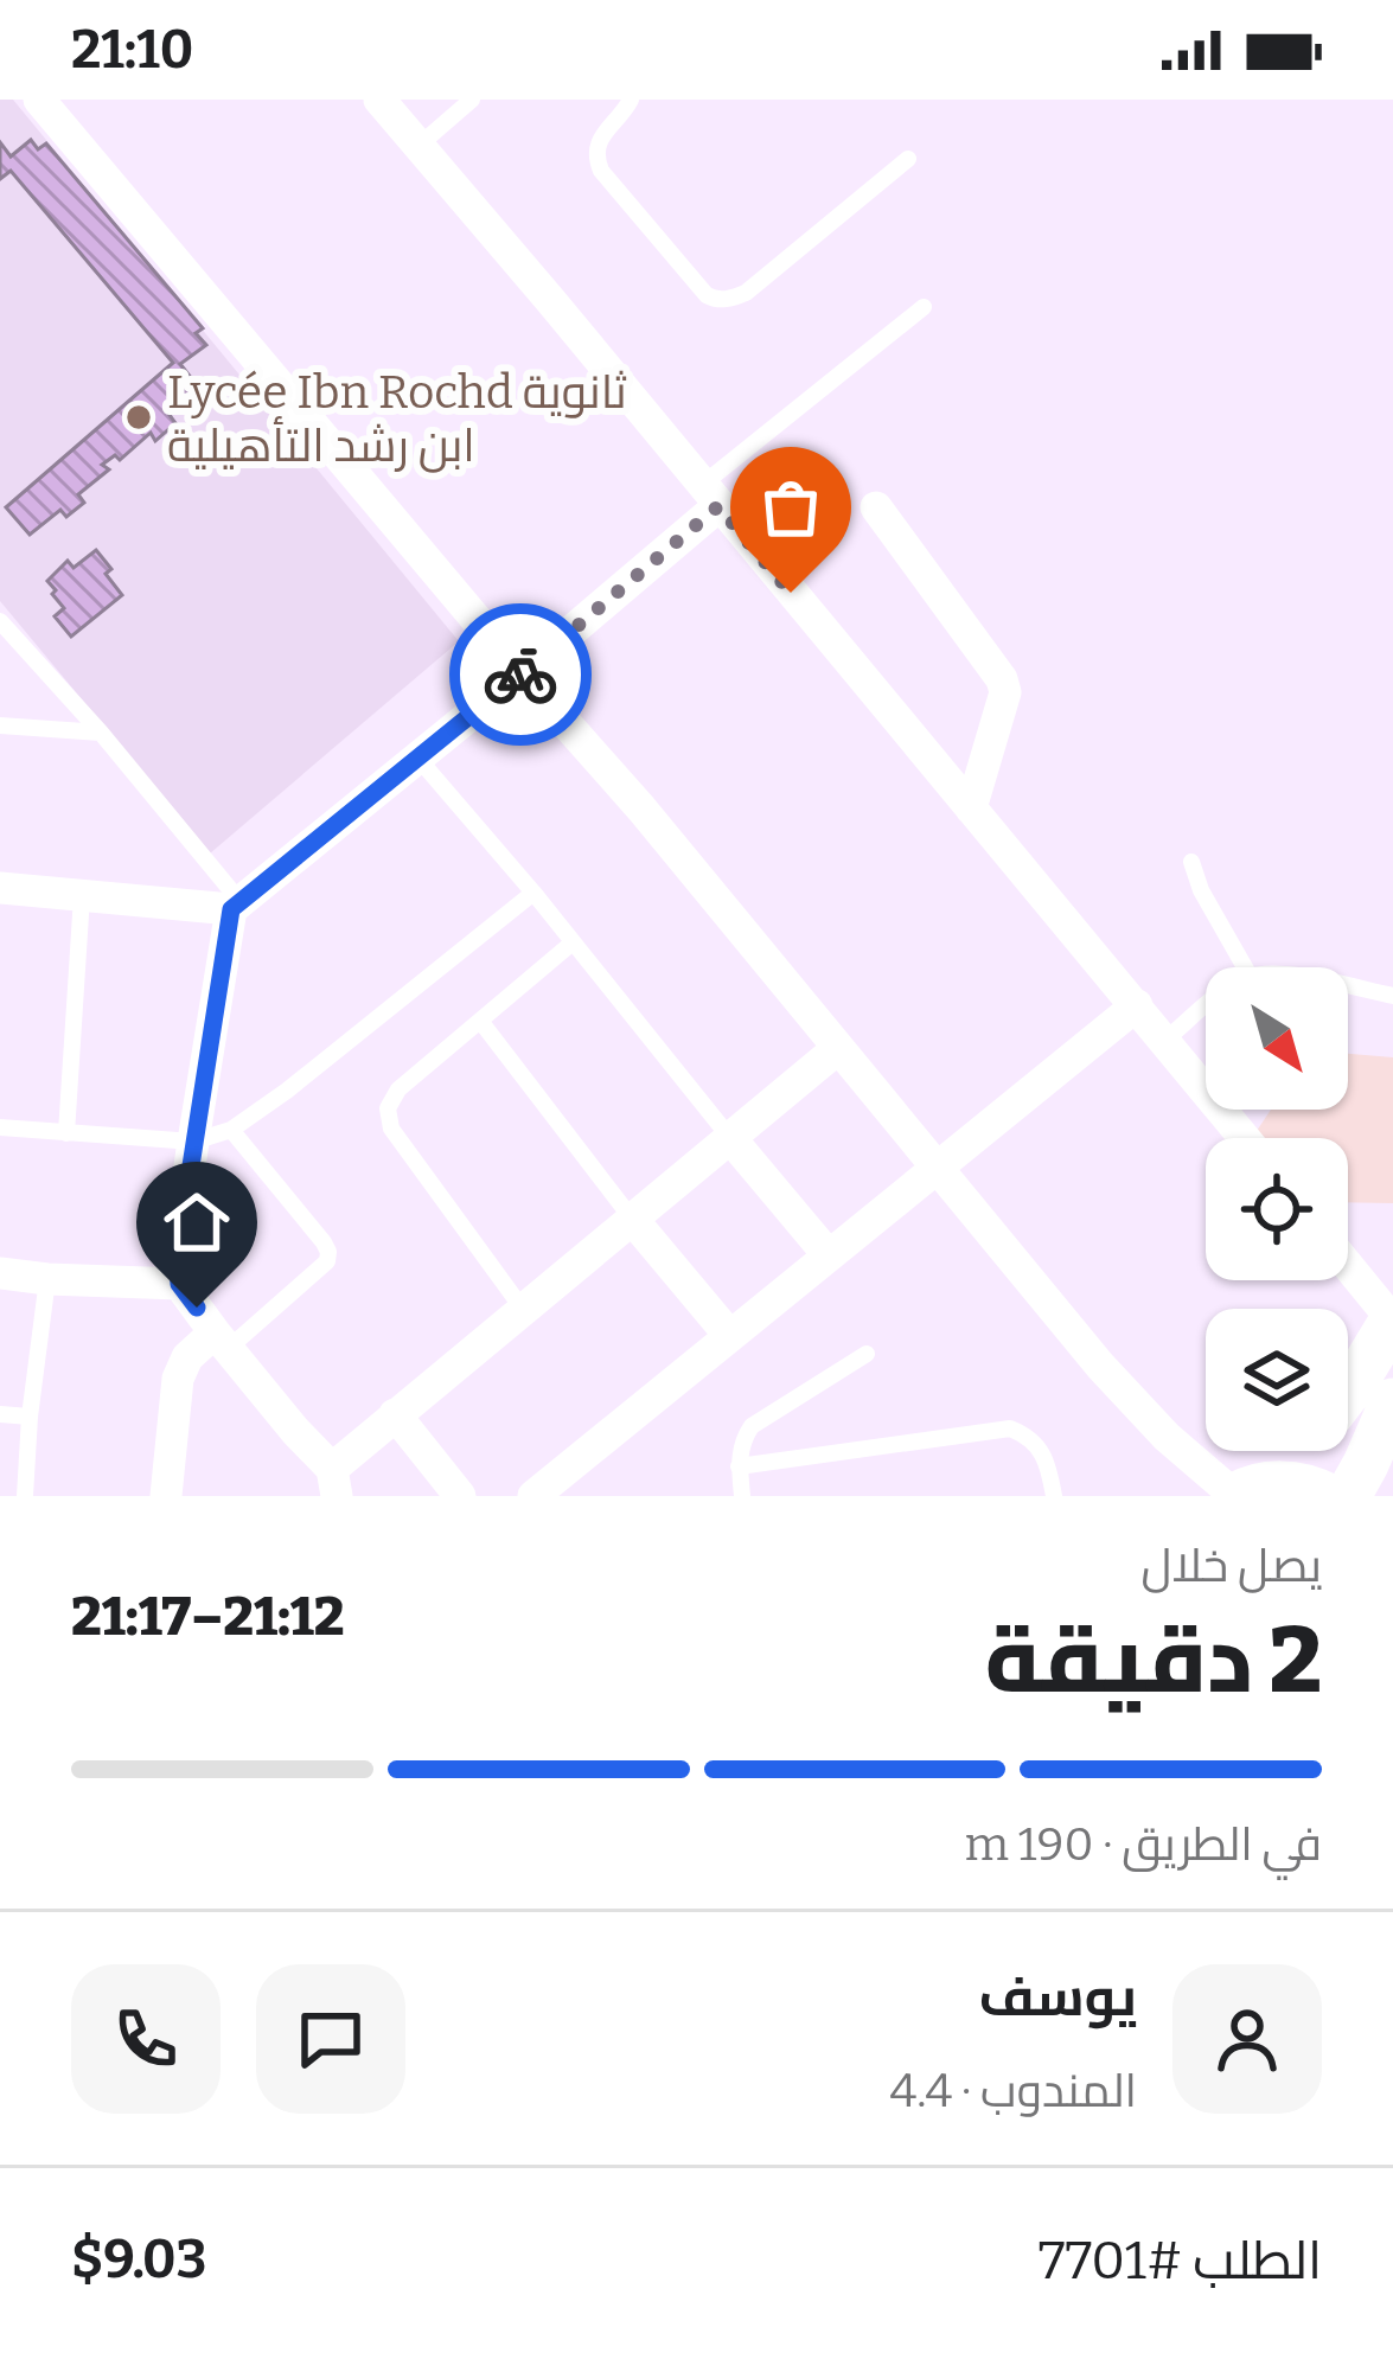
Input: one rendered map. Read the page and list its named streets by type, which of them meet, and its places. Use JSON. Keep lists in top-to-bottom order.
{
  "places": ["Lycée Ibn Rochd ثانوية ابن رشد التأهيلية"],
  "north": "bottom right",
  "page": {
    "status": "21:10",
    "heading": ["2 دقيقة", "يصل خلال", "21:12–21:17"],
    "panel": [
      "يوسف",
      "المندوب · 4.4",
      "الطلب #7701",
      "$9.03"
    ],
    "bar": "في الطريق · 190 m"
  }
}
